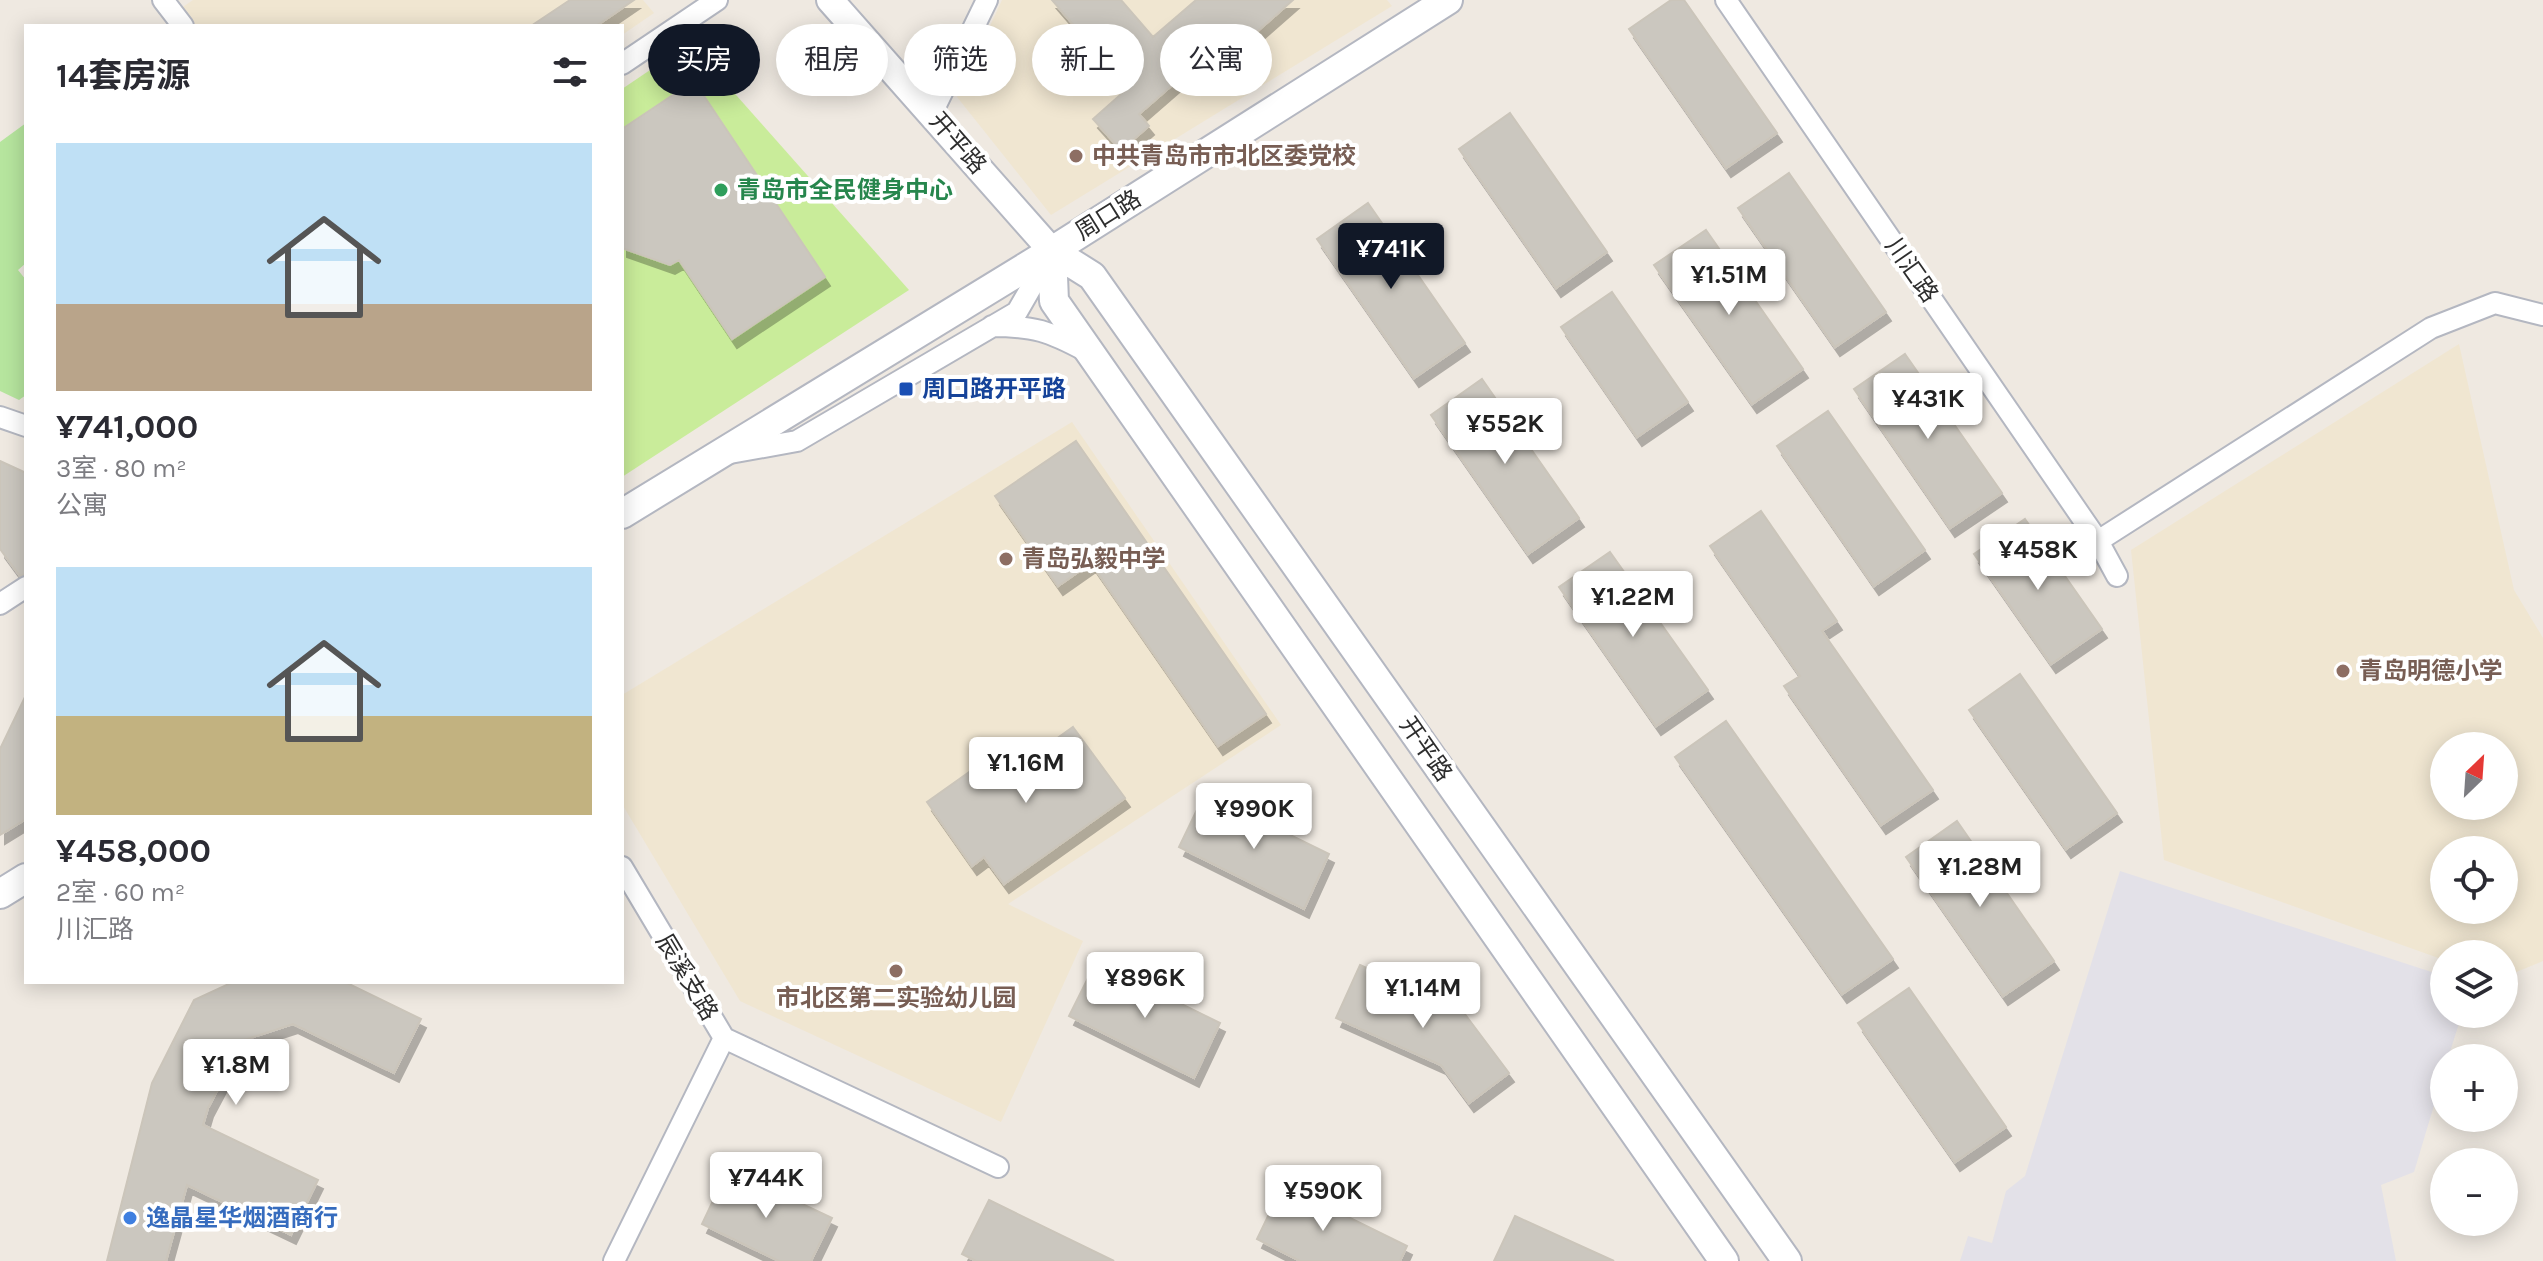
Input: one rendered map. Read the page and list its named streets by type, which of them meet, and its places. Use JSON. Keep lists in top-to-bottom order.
{
  "streets": {
    "main road": ["开平路", "周口路"],
    "street": ["川汇路", "辰溪支路"]
  },
  "crossings": [
    ["开平路", "周口路"]
  ],
  "places": {
    "other": [
      "中共青岛市市北区委党校",
      "青岛市全民健身中心",
      "青岛弘毅中学",
      "青岛明德小学",
      "市北区第二实验幼儿园",
      "逸晶星华烟酒商行"
    ],
    "transit": ["周口路开平路"]
  },
  "north": "top right",
  "page": {
    "chip": [
      "买房",
      "租房",
      "筛选",
      "新上",
      "公寓"
    ],
    "heading": "14套房源",
    "list": [
      {
        "name": "¥741,000",
        "note": "3室 · 80 m² · 公寓"
      },
      {
        "name": "¥458,000",
        "note": "2室 · 60 m² · 川汇路"
      }
    ],
    "price": [
      "¥741K",
      "¥1.51M",
      "¥431K",
      "¥552K",
      "¥458K",
      "¥1.22M",
      "¥1.16M",
      "¥990K",
      "¥1.28M",
      "¥896K",
      "¥1.14M",
      "¥1.8M",
      "¥744K",
      "¥590K"
    ],
    "map_buttons": ["+", "−"]
  }
}
